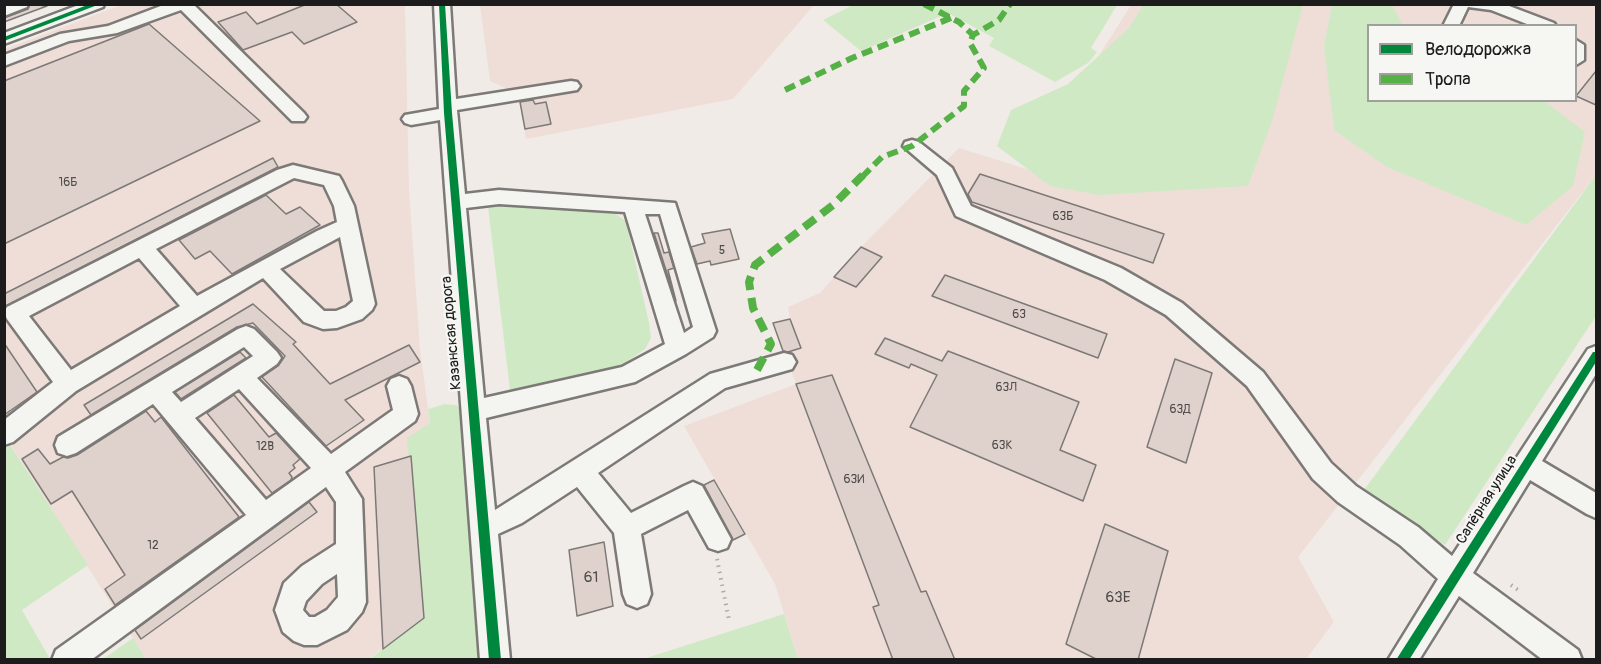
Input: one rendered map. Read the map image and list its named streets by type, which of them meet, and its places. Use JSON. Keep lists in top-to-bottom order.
{
  "streets": {
    "street": ["Казанская дорога", "Сапёрная улица"]
  },
  "house_numbers": [
    "16Б",
    "63Б",
    "5",
    "63",
    "63Л",
    "63Д",
    "63К",
    "12В",
    "63И",
    "12",
    "61",
    "63Е"
  ],
  "legend": ["Велодорожка", "Тропа"]
}
